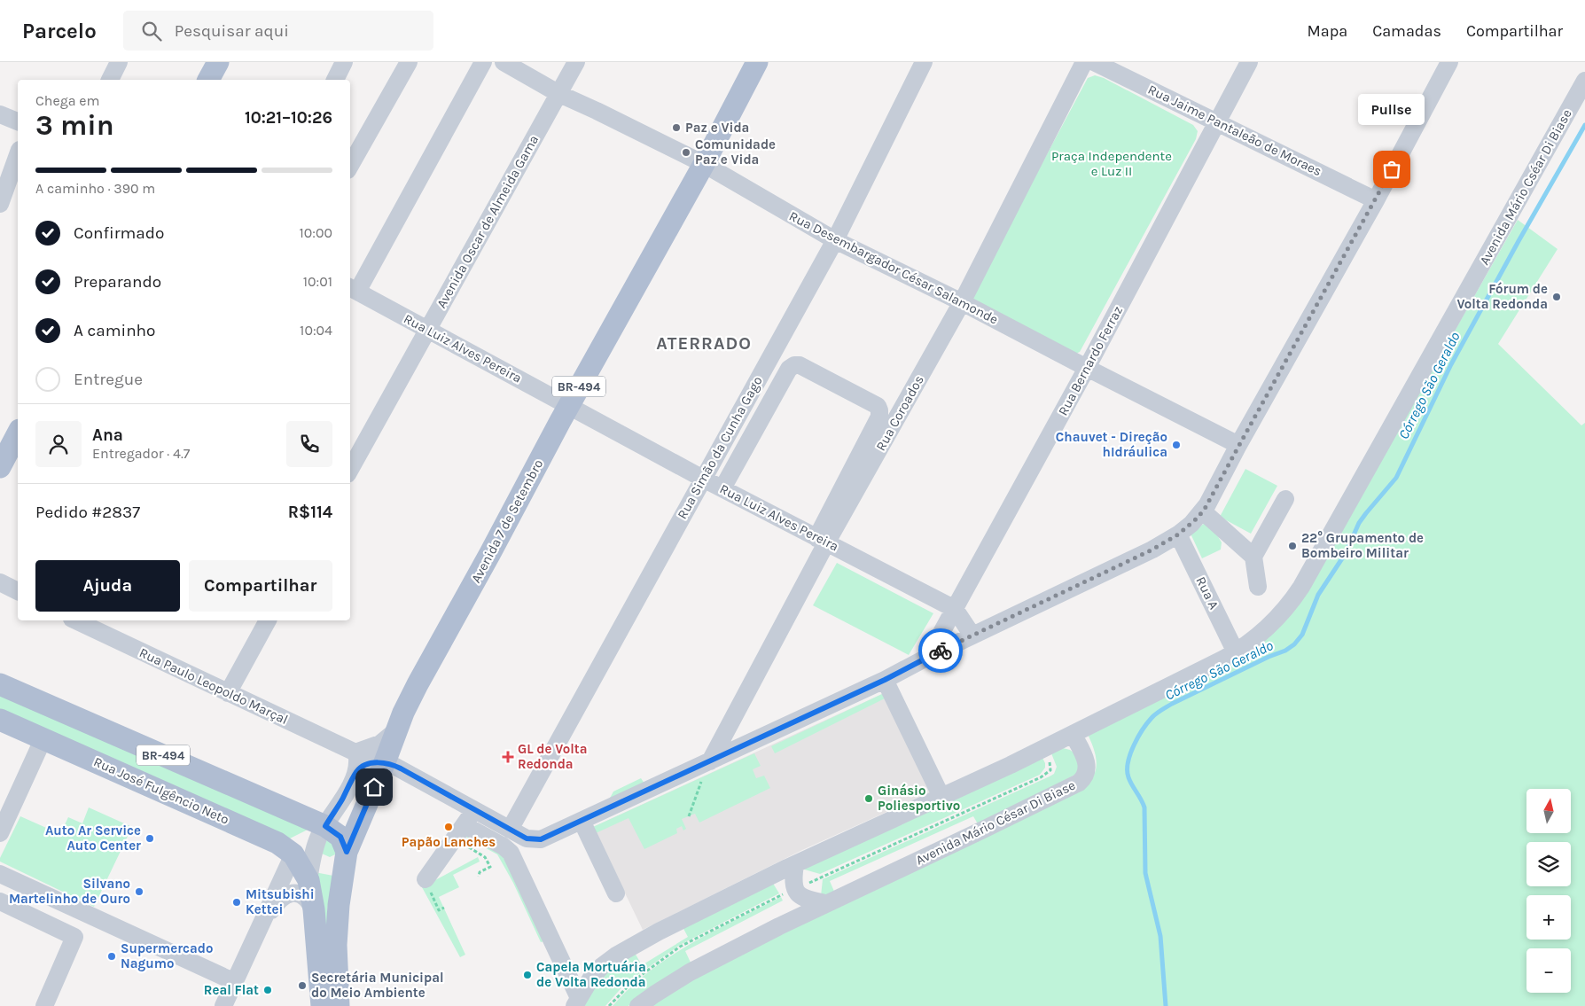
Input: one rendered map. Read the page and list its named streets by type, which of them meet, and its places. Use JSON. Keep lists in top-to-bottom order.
{
  "streets": {
    "main road": ["BR-494", "Avenida 7 de Setembro", "Rua José Fulgêncio Neto"],
    "street": [
      "Rua Jaime Pantaleão de Moraes",
      "Avenida Mário Cséar Di Biase",
      "Avenida Oscar de Almeida Gama",
      "Rua Desembargador César Salamonde",
      "Rua Luiz Alves Pereira",
      "Rua Bernardo Ferraz",
      "Rua Coroados",
      "Rua Simão da Cunha Gago",
      "Rua A",
      "Rua Paulo Leopoldo Marçal",
      "Avenida Mário César Di Biase"
    ]
  },
  "crossings": [
    ["Rua Jaime Pantaleão de Moraes", "Rua Bernardo Ferraz"],
    ["Avenida Mário Cséar Di Biase", "Rua A"],
    ["Avenida Mário Cséar Di Biase", "Avenida Mário César Di Biase"],
    ["Avenida Oscar de Almeida Gama", "Rua Desembargador César Salamonde"],
    ["Avenida Oscar de Almeida Gama", "Rua Luiz Alves Pereira"],
    ["Rua Desembargador César Salamonde", "Rua Bernardo Ferraz"],
    ["Rua Desembargador César Salamonde", "Rua Coroados"],
    ["Rua Desembargador César Salamonde", "Rua Simão da Cunha Gago"],
    ["Rua Desembargador César Salamonde", "Avenida 7 de Setembro"],
    ["Rua Luiz Alves Pereira", "Rua Bernardo Ferraz"],
    ["Rua Luiz Alves Pereira", "Rua Coroados"],
    ["Rua Luiz Alves Pereira", "Rua Simão da Cunha Gago"],
    ["Rua Luiz Alves Pereira", "Avenida 7 de Setembro"]
  ],
  "districts": ["ATERRADO"],
  "water": ["Córrego São Geraldo"],
  "parks": ["Praça Independente e Luz II"],
  "places": {
    "other": [
      "Paz e Vida",
      "Comunidade Paz e Vida",
      "Pullse",
      "Fórum de Volta Redonda",
      "Chauvet - Direção hIdráulica",
      "22° Grupamento de Bombeiro Militar",
      "Ginásio Poliesportivo",
      "Papão Lanches",
      "Auto Ar Service Auto Center",
      "Silvano Martelinho de Ouro",
      "Mitsubishi Kettei",
      "Supermercado Nagumo",
      "Capela Mortuária de Volta Redonda",
      "Secretária Municipal do Meio Ambiente",
      "Real Flat"
    ],
    "health": ["GL de Volta Redonda"]
  },
  "north": "top",
  "page": {
    "header": "Parcelo",
    "search": "Pesquisar aqui",
    "nav": ["Mapa", "Camadas", "Compartilhar"],
    "heading": ["3 min", "Chega em", "10:21–10:26"],
    "panel": [
      "Ana",
      "Entregador · 4.7",
      "Pedido #2837",
      "R$114"
    ],
    "bubble": "Pullse",
    "bar": "A caminho · 390 m",
    "list": [
      ["Confirmado", "10:00"],
      ["Preparando", "10:01"],
      ["A caminho", "10:04"],
      "Entregue"
    ],
    "buttons": ["Ajuda", "Compartilhar"],
    "map_buttons": ["+", "−"]
  }
}
